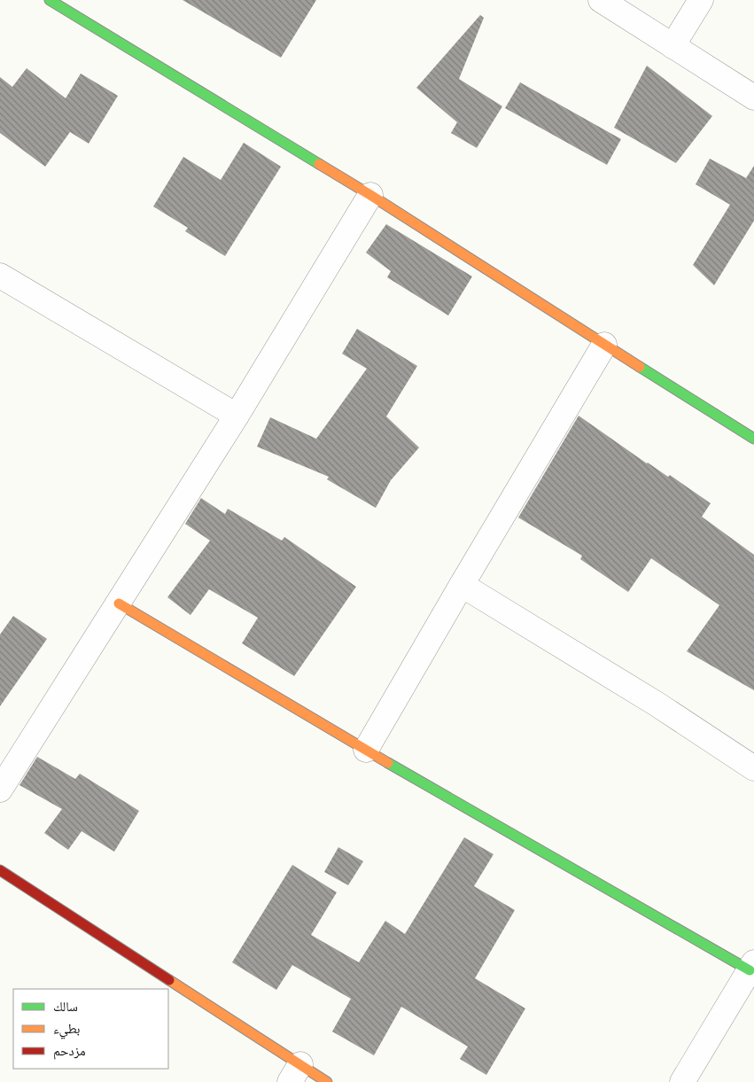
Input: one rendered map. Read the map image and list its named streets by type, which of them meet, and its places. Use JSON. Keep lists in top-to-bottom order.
{
  "legend": ["سالك", "بطيء", "مزدحم"]
}
